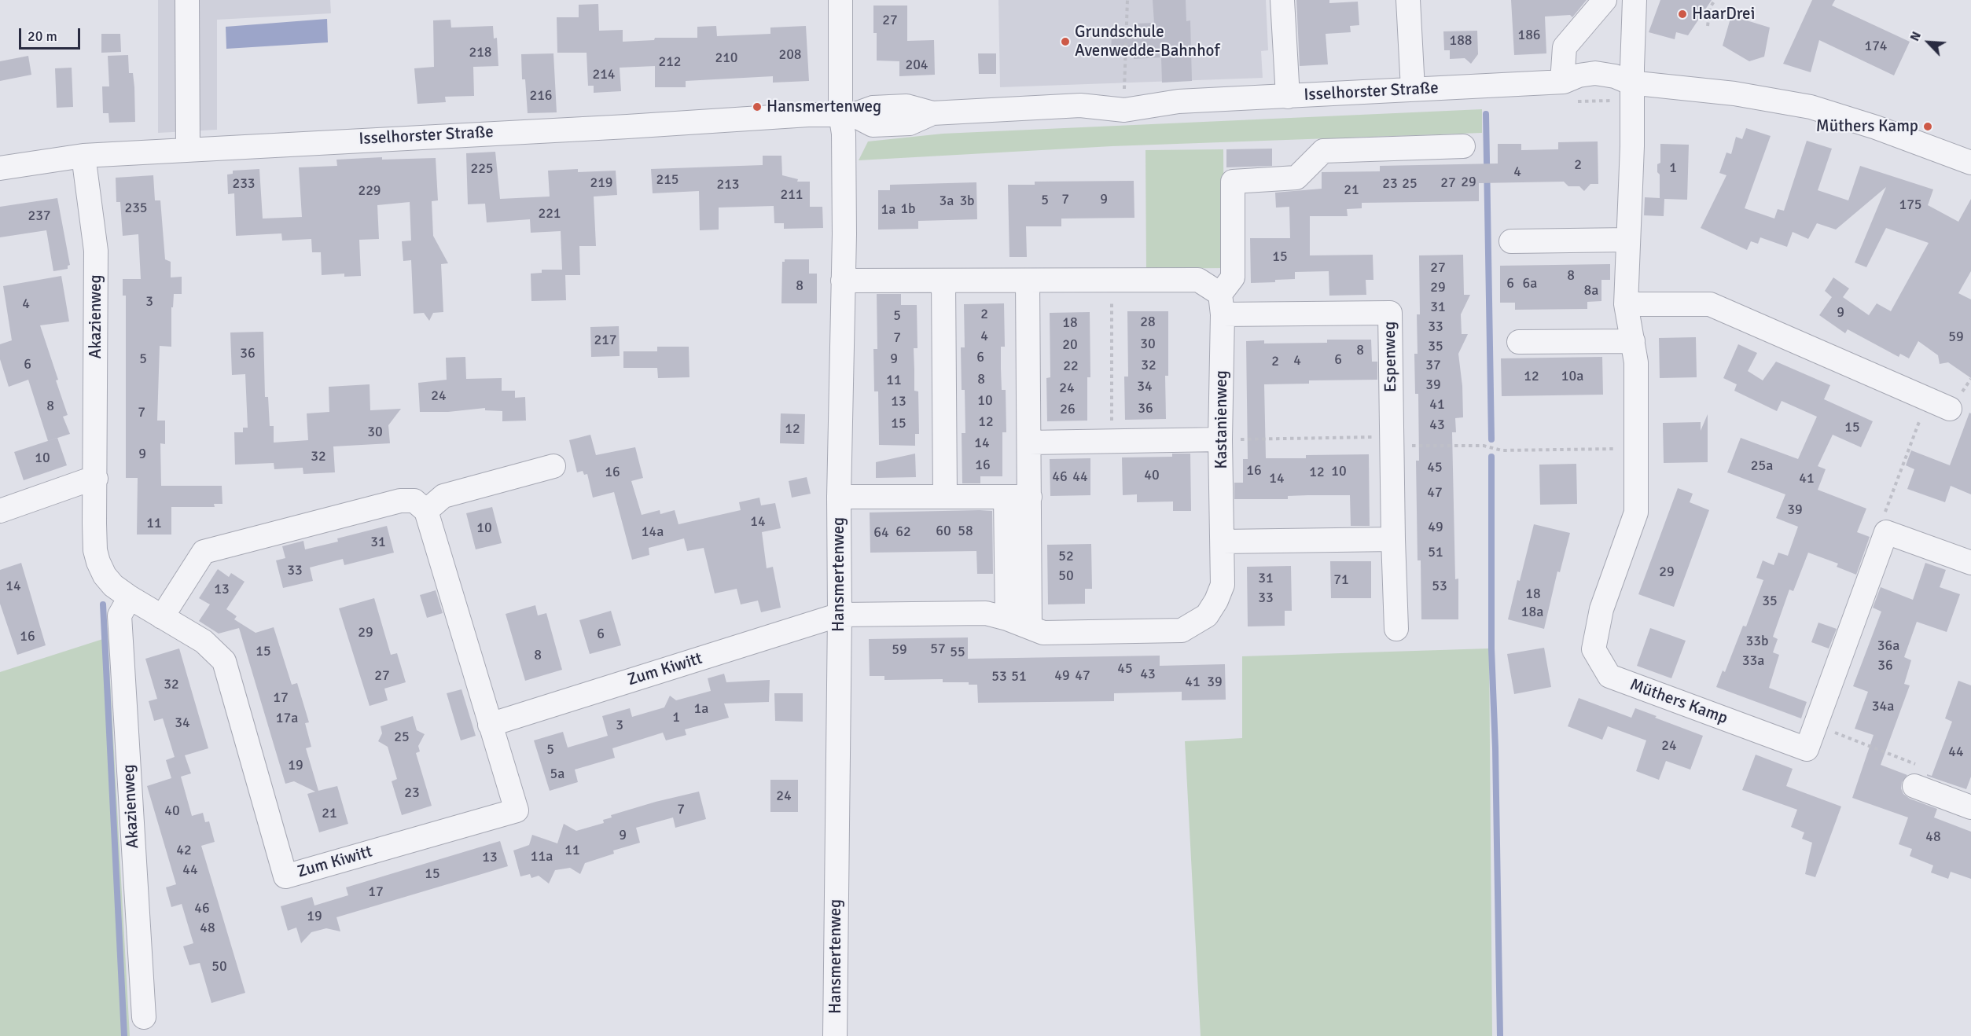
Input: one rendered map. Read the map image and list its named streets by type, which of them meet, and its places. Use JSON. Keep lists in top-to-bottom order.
{
  "streets": {
    "street": [
      "Isselhorster Straße",
      "Akazienweg",
      "Espenweg",
      "Kastanienweg",
      "Hansmertenweg",
      "Zum Kiwitt",
      "Müthers Kamp"
    ]
  },
  "crossings": [
    ["Isselhorster Straße", "Akazienweg"],
    ["Isselhorster Straße", "Hansmertenweg"],
    ["Isselhorster Straße", "Müthers Kamp"],
    ["Akazienweg", "Zum Kiwitt"],
    ["Espenweg", "Kastanienweg"],
    ["Kastanienweg", "Hansmertenweg"],
    ["Kastanienweg", "Zum Kiwitt"],
    ["Hansmertenweg", "Zum Kiwitt"]
  ],
  "places": [
    "HaarDrei",
    "Grundschule Avenwedde-Bahnhof",
    "Hansmertenweg",
    "Müthers Kamp"
  ],
  "house_numbers": [
    "27",
    "186",
    "188",
    "174",
    "218",
    "208",
    "210",
    "212",
    "204",
    "214",
    "216",
    "2",
    "1",
    "225",
    "4",
    "215",
    "29",
    "219",
    "27",
    "233",
    "23",
    "25",
    "213",
    "21",
    "229",
    "211",
    "7",
    "9",
    "5",
    "3a",
    "3b",
    "175",
    "235",
    "1b",
    "1a",
    "221",
    "237",
    "15",
    "27",
    "8",
    "6",
    "6a",
    "8",
    "29",
    "8a",
    "3",
    "4",
    "31",
    "9",
    "2",
    "5",
    "28",
    "18",
    "33",
    "4",
    "59",
    "7",
    "217",
    "30",
    "20",
    "35",
    "8",
    "36",
    "6",
    "5",
    "9",
    "6",
    "4",
    "2",
    "6",
    "32",
    "37",
    "22",
    "12",
    "10a",
    "8",
    "11",
    "39",
    "34",
    "24",
    "24",
    "10",
    "13",
    "41",
    "8",
    "36",
    "26",
    "7",
    "12",
    "15",
    "43",
    "15",
    "12",
    "30",
    "14",
    "9",
    "32",
    "10",
    "16",
    "25a",
    "45",
    "16",
    "10",
    "16",
    "12",
    "40",
    "46",
    "44",
    "14",
    "41",
    "47",
    "39",
    "14",
    "11",
    "49",
    "10",
    "60",
    "58",
    "14a",
    "62",
    "64",
    "31",
    "51",
    "52",
    "33",
    "29",
    "50",
    "31",
    "71",
    "14",
    "53",
    "13",
    "18",
    "33",
    "35",
    "18a",
    "29",
    "6",
    "16",
    "33b",
    "36a",
    "57",
    "59",
    "15",
    "55",
    "8",
    "33a",
    "36",
    "45",
    "43",
    "27",
    "49",
    "47",
    "53",
    "51",
    "41",
    "39",
    "32",
    "17",
    "34a",
    "1a",
    "1",
    "17a",
    "34",
    "3",
    "25",
    "24",
    "5",
    "44",
    "19",
    "5a",
    "23",
    "24",
    "7",
    "40",
    "21",
    "9",
    "48",
    "42",
    "11",
    "11a",
    "13",
    "44",
    "15",
    "17",
    "46",
    "19",
    "48",
    "50"
  ],
  "scale_bar": "20 m",
  "north": "top left"
}
